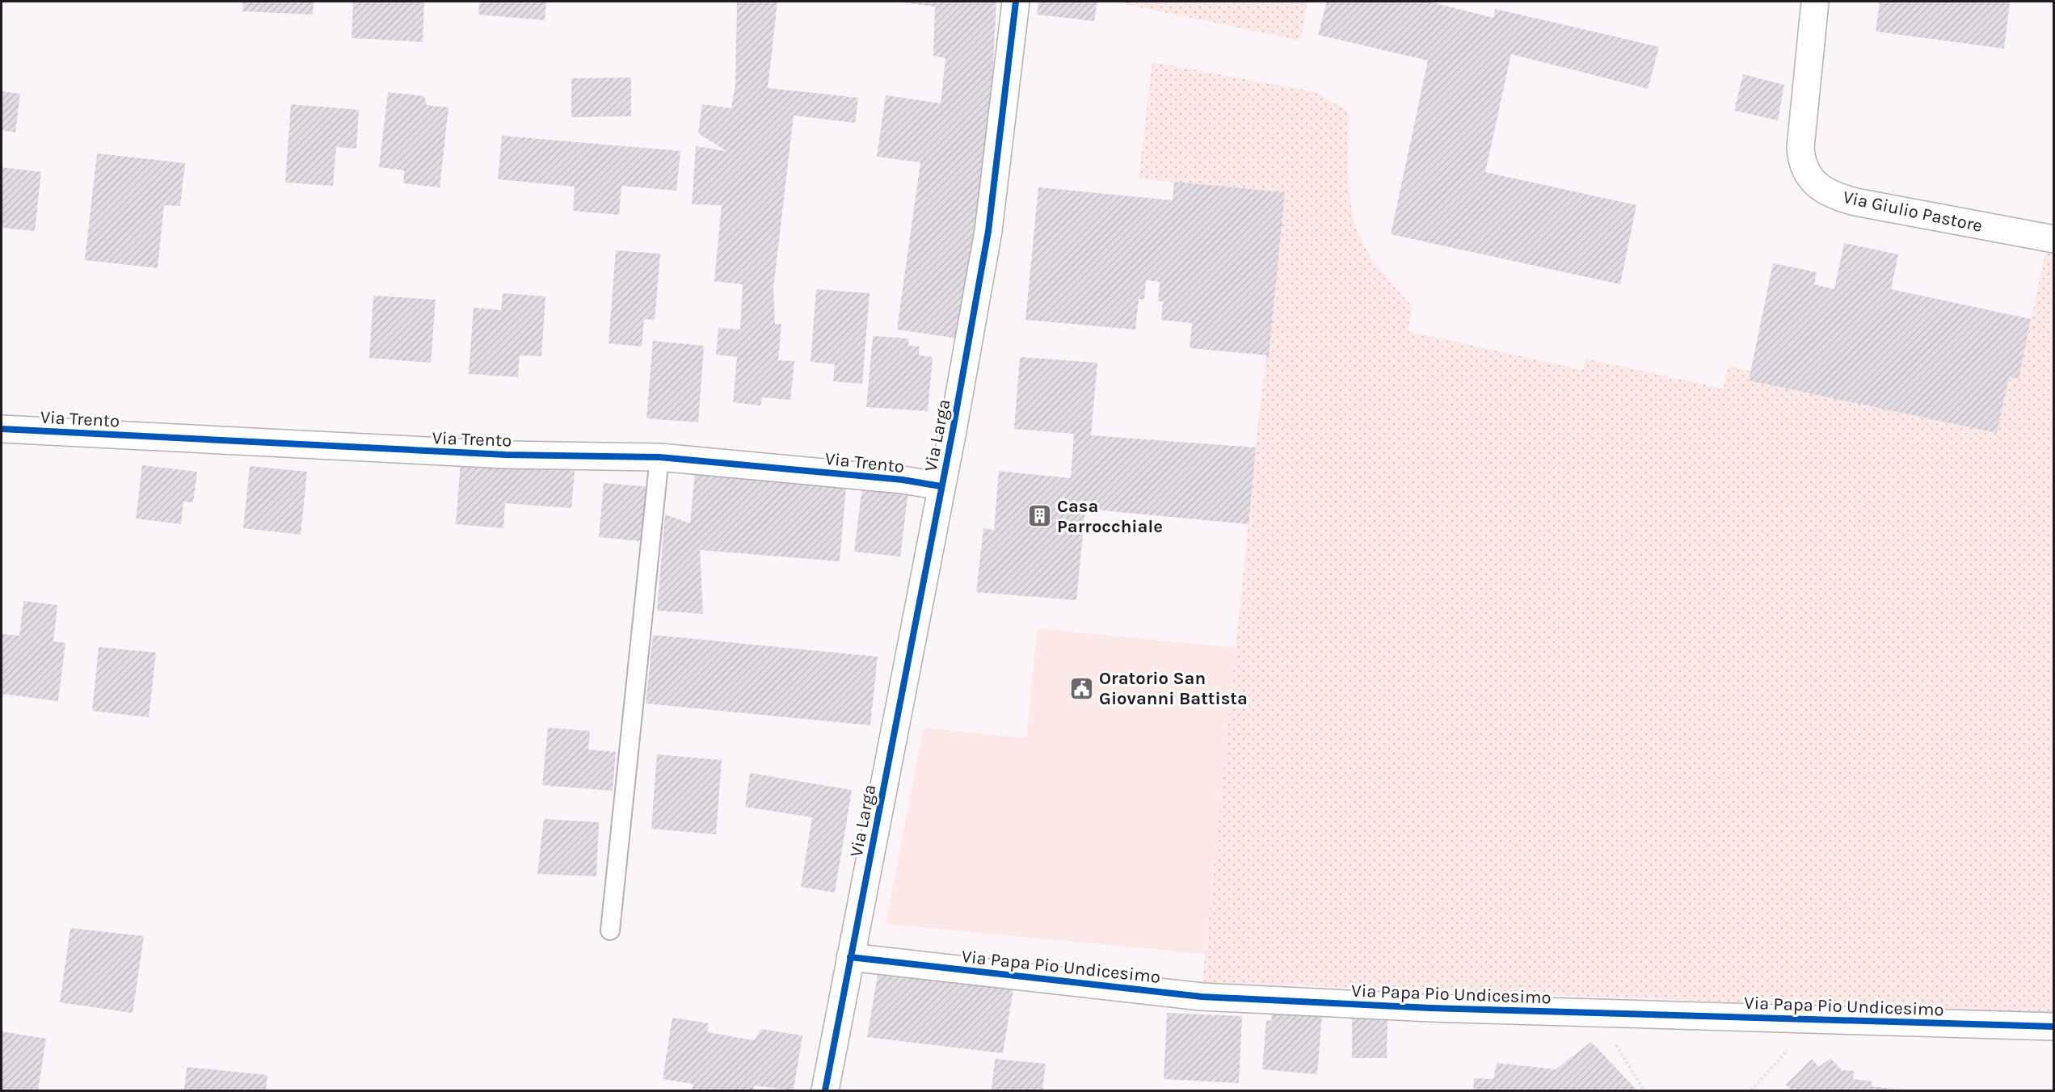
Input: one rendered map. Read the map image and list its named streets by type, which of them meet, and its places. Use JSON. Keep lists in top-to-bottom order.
{
  "streets": {
    "street": [
      "Via Giulio Pastore",
      "Via Trento",
      "Via Larga",
      "Via Papa Pio Undicesimo"
    ]
  },
  "crossings": [
    ["Via Trento", "Via Larga"],
    ["Via Larga", "Via Papa Pio Undicesimo"]
  ],
  "places": {
    "building": ["Casa Parrocchiale"],
    "public building": ["Oratorio San Giovanni Battista"]
  }
}
